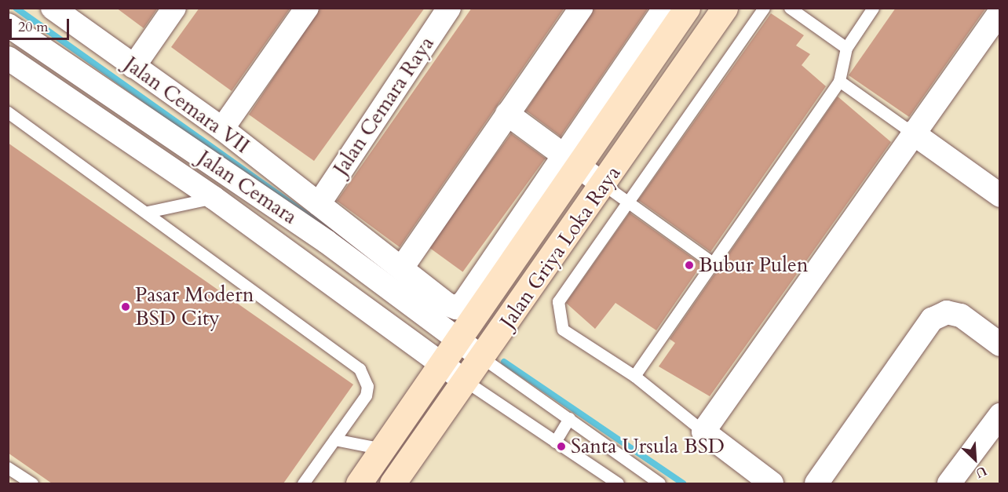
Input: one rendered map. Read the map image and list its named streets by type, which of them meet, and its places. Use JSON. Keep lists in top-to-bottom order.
{
  "streets": {
    "main road": ["Jalan Griya Loka Raya"],
    "street": ["Jalan Cemara VII", "Jalan Cemara Raya", "Jalan Cemara"]
  },
  "crossings": [
    ["Jalan Cemara VII", "Jalan Cemara Raya"],
    ["Jalan Cemara VII", "Jalan Griya Loka Raya"],
    ["Jalan Cemara", "Jalan Griya Loka Raya"]
  ],
  "places": ["Bubur Pulen", "Pasar Modern BSD City", "Santa Ursula BSD"],
  "scale_bar": "20 m",
  "north": "bottom right"
}
